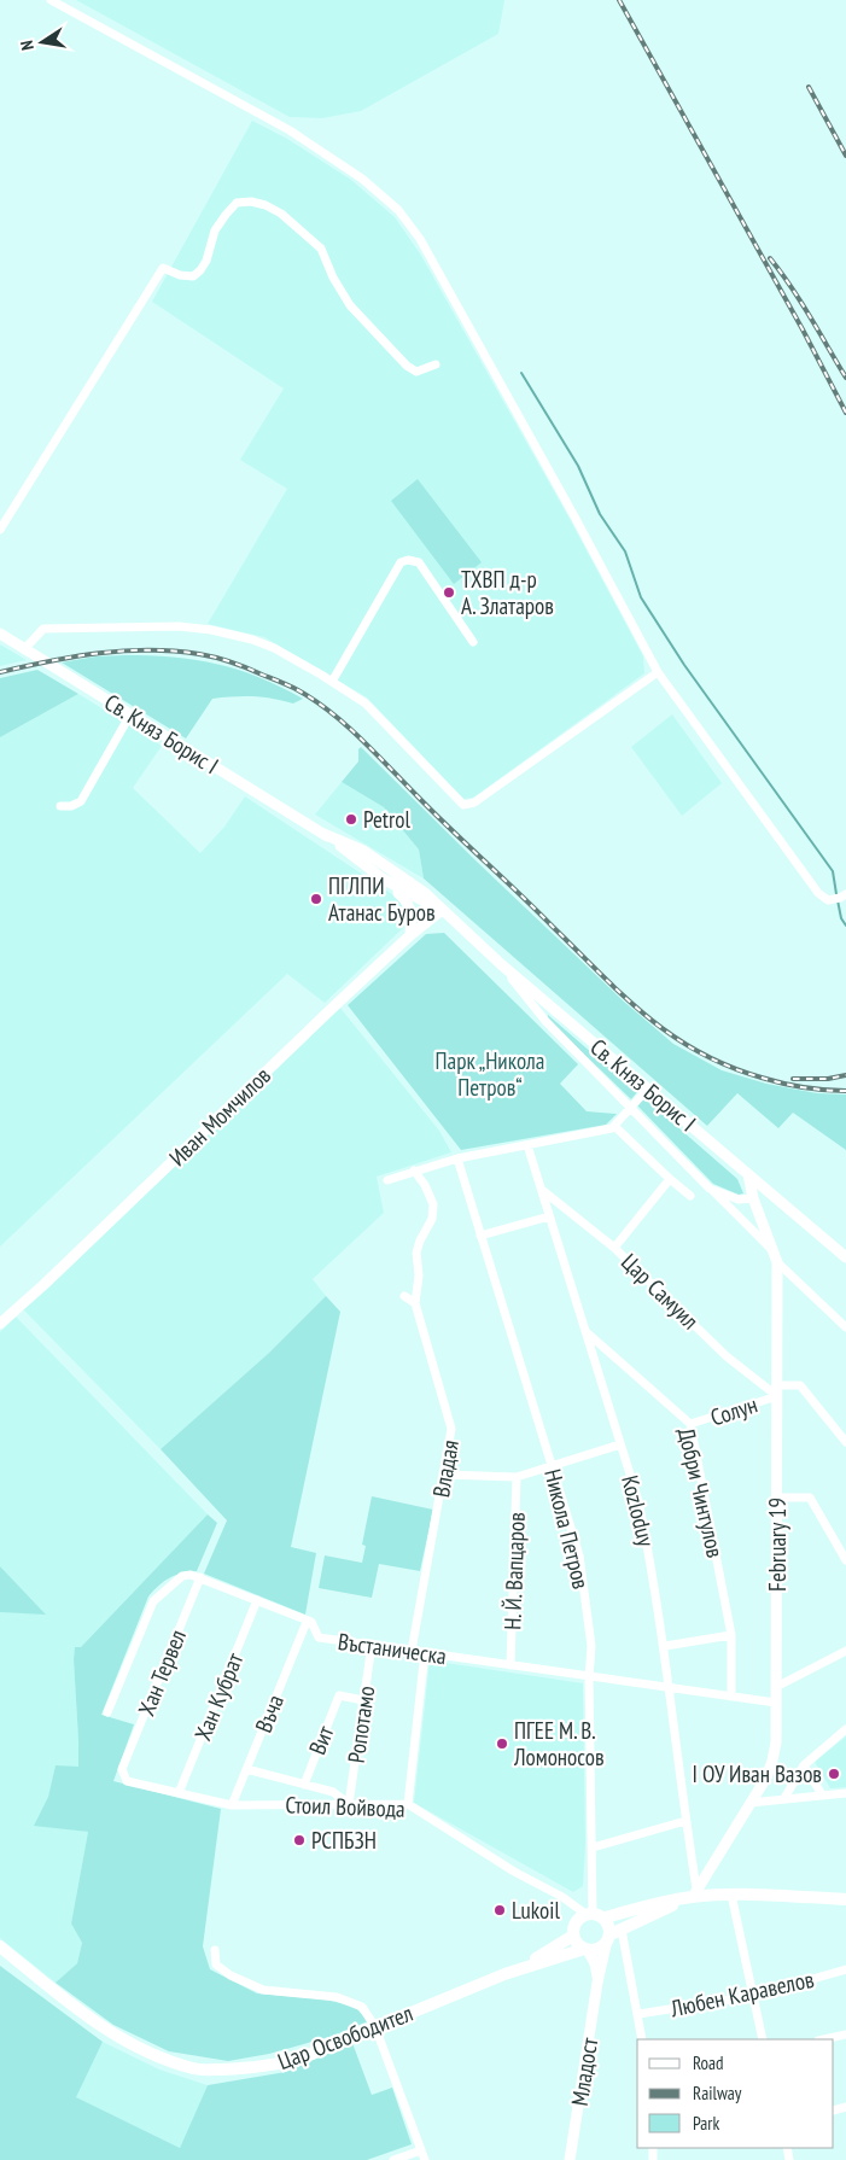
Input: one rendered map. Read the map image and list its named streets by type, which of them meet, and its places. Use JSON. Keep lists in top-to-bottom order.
{
  "streets": {
    "main road": ["Цар Освободител"],
    "street": [
      "Св. Княз Борис I",
      "Иван Момчилов",
      "Цар Самуил",
      "Солун",
      "Владая",
      "Добри Чинтулов",
      "Kozloduy",
      "Никола Петров",
      "February 19",
      "Н. Й. Вапцаров",
      "Въстаническа",
      "Хан Тервел",
      "Хан Кубрат",
      "Въча",
      "Ропотамо",
      "Вит",
      "Стоил Войвода",
      "Любен Каравелов",
      "Младост"
    ]
  },
  "crossings": [
    ["Св. Княз Борис I", "Иван Момчилов"],
    ["Св. Княз Борис I", "February 19"],
    ["Цар Самуил", "Солун"],
    ["Цар Самуил", "Kozloduy"],
    ["Цар Самуил", "February 19"],
    ["Солун", "Добри Чинтулов"],
    ["Солун", "February 19"],
    ["Владая", "Въстаническа"],
    ["Добри Чинтулов", "Kozloduy"],
    ["Добри Чинтулов", "Въстаническа"],
    ["Kozloduy", "February 19"],
    ["Kozloduy", "Въстаническа"],
    ["Никола Петров", "Въстаническа"],
    ["Никола Петров", "Стоил Войвода"],
    ["Никола Петров", "Цар Освободител"],
    ["Никола Петров", "Младост"],
    ["February 19", "Въстаническа"],
    ["Н. Й. Вапцаров", "Въстаническа"],
    ["Въстаническа", "Хан Тервел"],
    ["Въстаническа", "Хан Кубрат"],
    ["Въстаническа", "Въча"],
    ["Въстаническа", "Ропотамо"],
    ["Хан Тервел", "Стоил Войвода"],
    ["Хан Кубрат", "Стоил Войвода"],
    ["Въча", "Стоил Войвода"],
    ["Ропотамо", "Вит"],
    ["Ропотамо", "Стоил Войвода"],
    ["Стоил Войвода", "Цар Освободител"],
    ["Стоил Войвода", "Младост"],
    ["Цар Освободител", "Младост"]
  ],
  "parks": ["Парк „Никола Петров“"],
  "places": [
    "ТХВП д-р А. Златаров",
    "Petrol",
    "ПГЛПИ Атанас Буров",
    "ПГЕЕ М. В. Ломоносов",
    "I ОУ Иван Вазов",
    "РСПБЗН",
    "Lukoil"
  ],
  "legend": ["Road", "Railway", "Park"],
  "north": "left"
}
